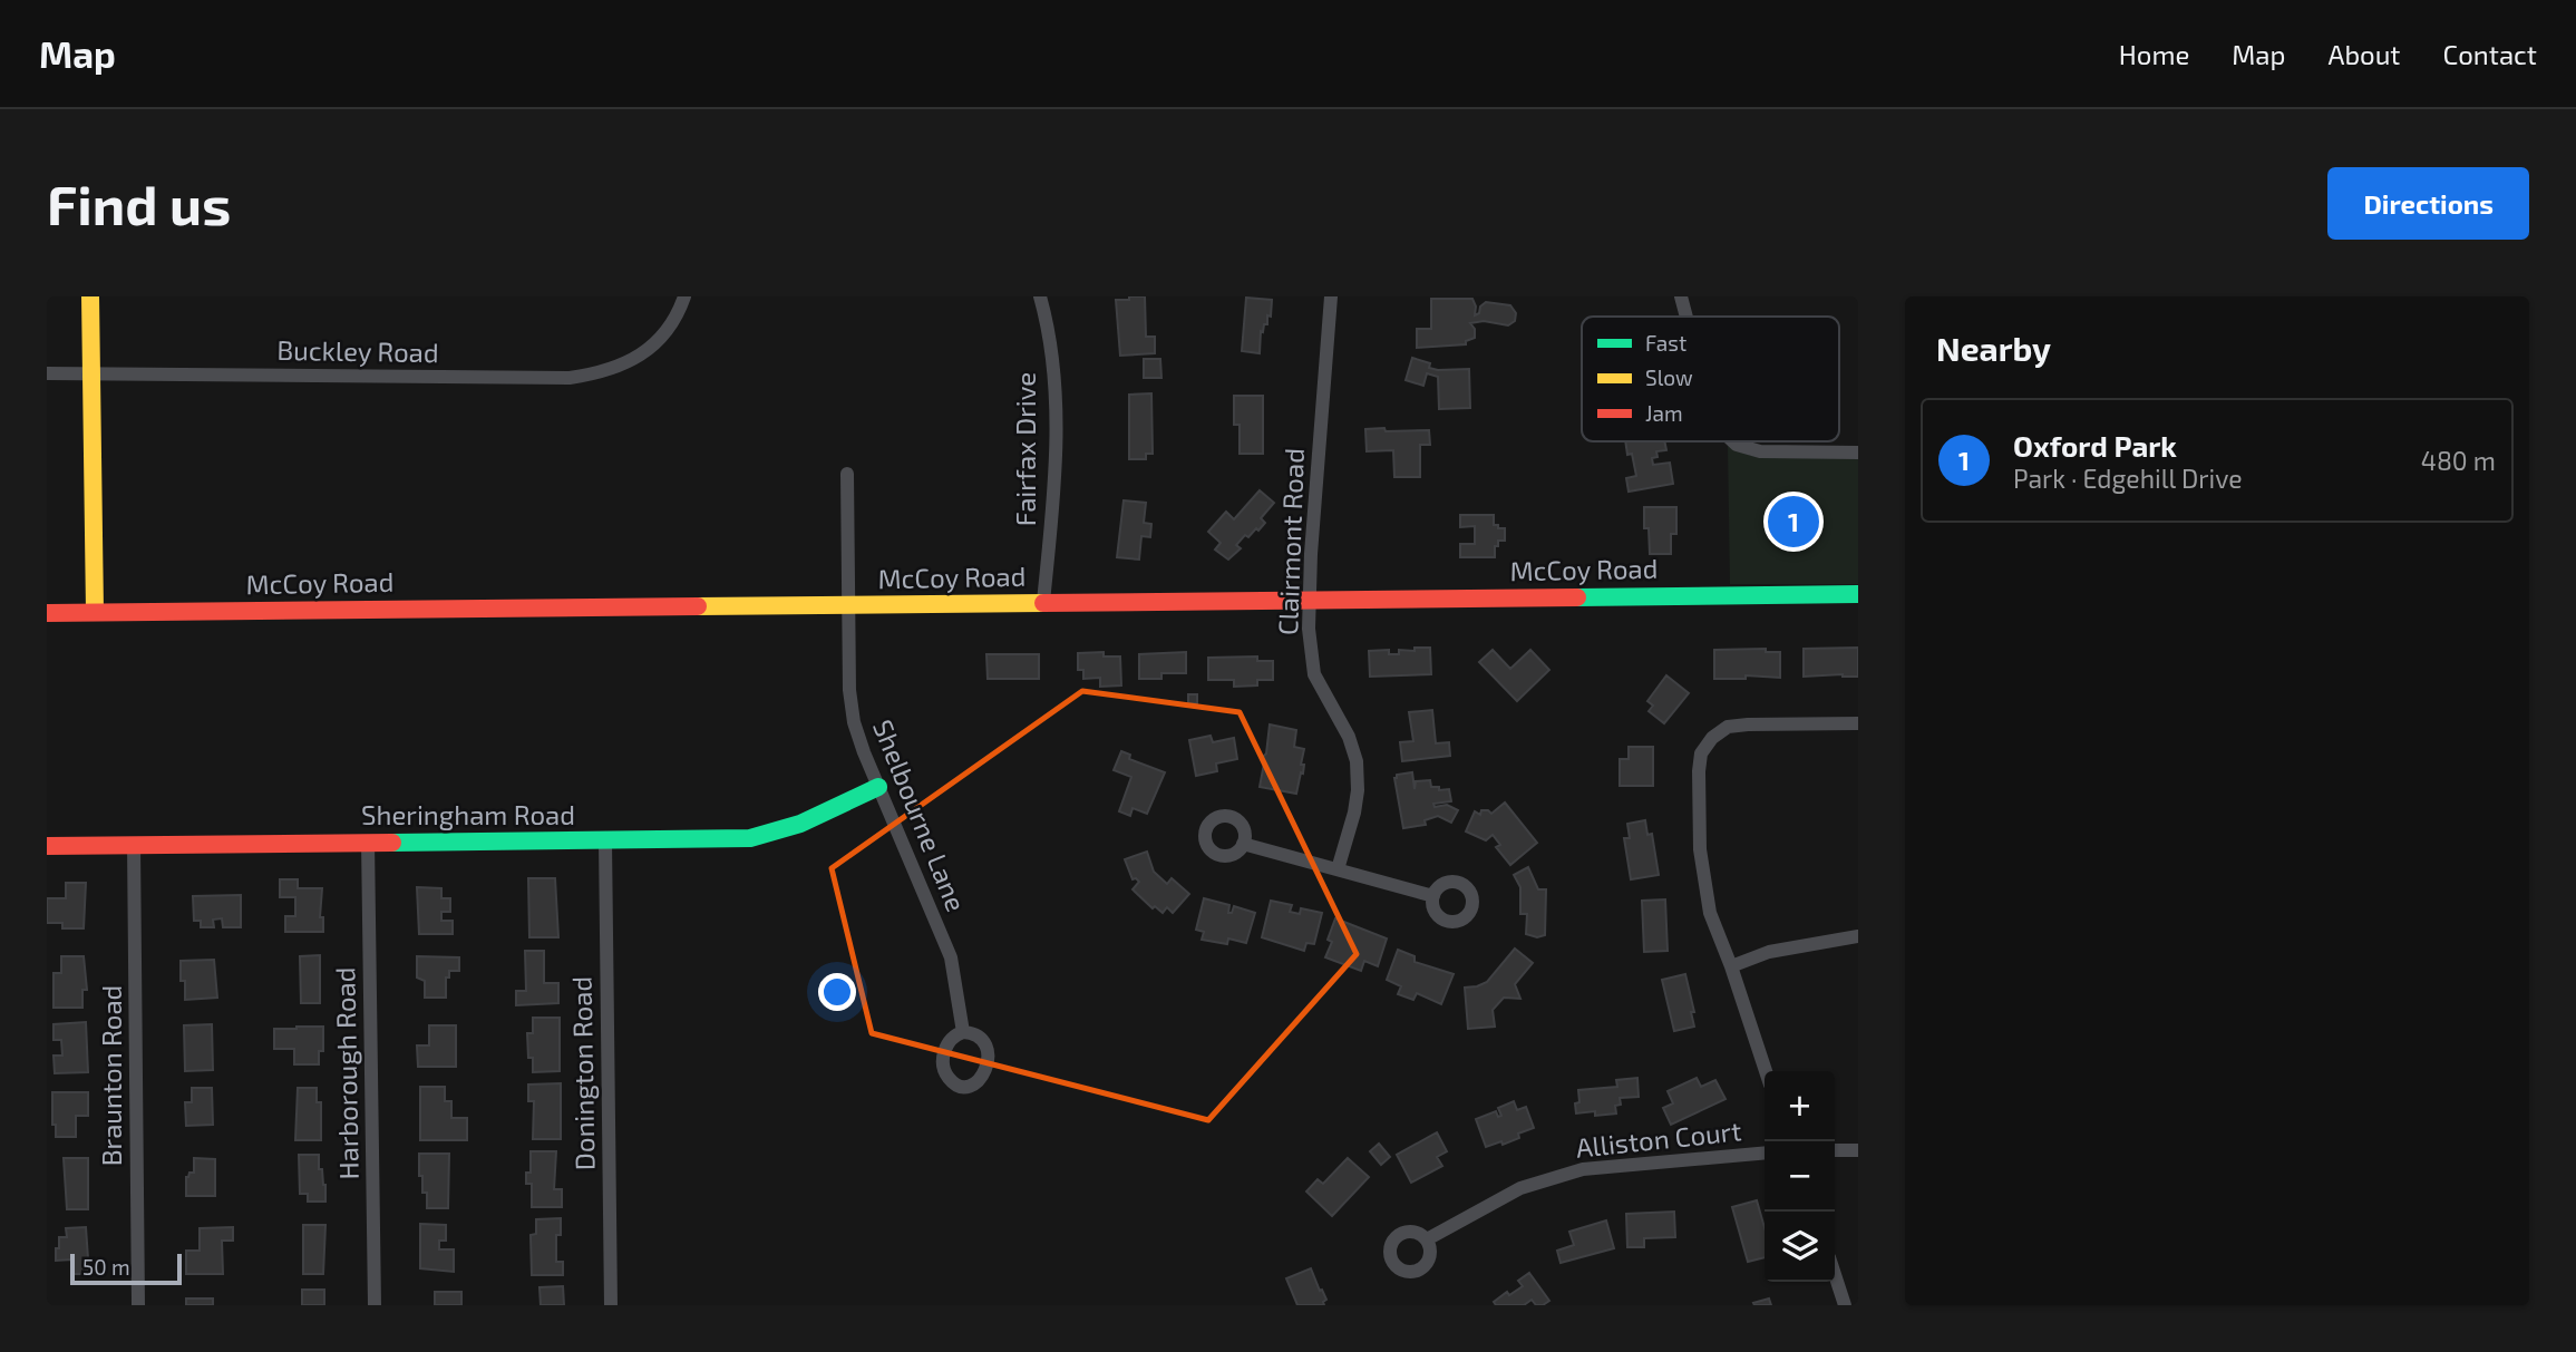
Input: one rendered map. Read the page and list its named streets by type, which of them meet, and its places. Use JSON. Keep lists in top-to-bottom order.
{
  "streets": {
    "main road": ["McCoy Road", "Sheringham Road"],
    "street": [
      "Buckley Road",
      "Fairfax Drive",
      "Clairmont Road",
      "Shelbourne Lane",
      "Harborough Road",
      "Donington Road",
      "Braunton Road",
      "Alliston Court"
    ]
  },
  "crossings": [
    ["Fairfax Drive", "McCoy Road"],
    ["Clairmont Road", "McCoy Road"],
    ["McCoy Road", "Shelbourne Lane"],
    ["Sheringham Road", "Shelbourne Lane"],
    ["Sheringham Road", "Harborough Road"],
    ["Sheringham Road", "Donington Road"],
    ["Sheringham Road", "Braunton Road"]
  ],
  "legend": ["Fast", "Slow", "Jam"],
  "scale_bar": "50 m",
  "page": {
    "header": "Map",
    "nav": [
      "Home",
      "Map",
      "About",
      "Contact"
    ],
    "buttons": "Directions",
    "title": "Find us",
    "heading": "Nearby",
    "list": [
      {
        "mark": "1",
        "name": "Oxford Park",
        "note": "Park · Edgehill Drive",
        "value": "480 m"
      }
    ],
    "pins": "1",
    "map_buttons": ["+", "−"],
    "scale": "50 m"
  }
}
